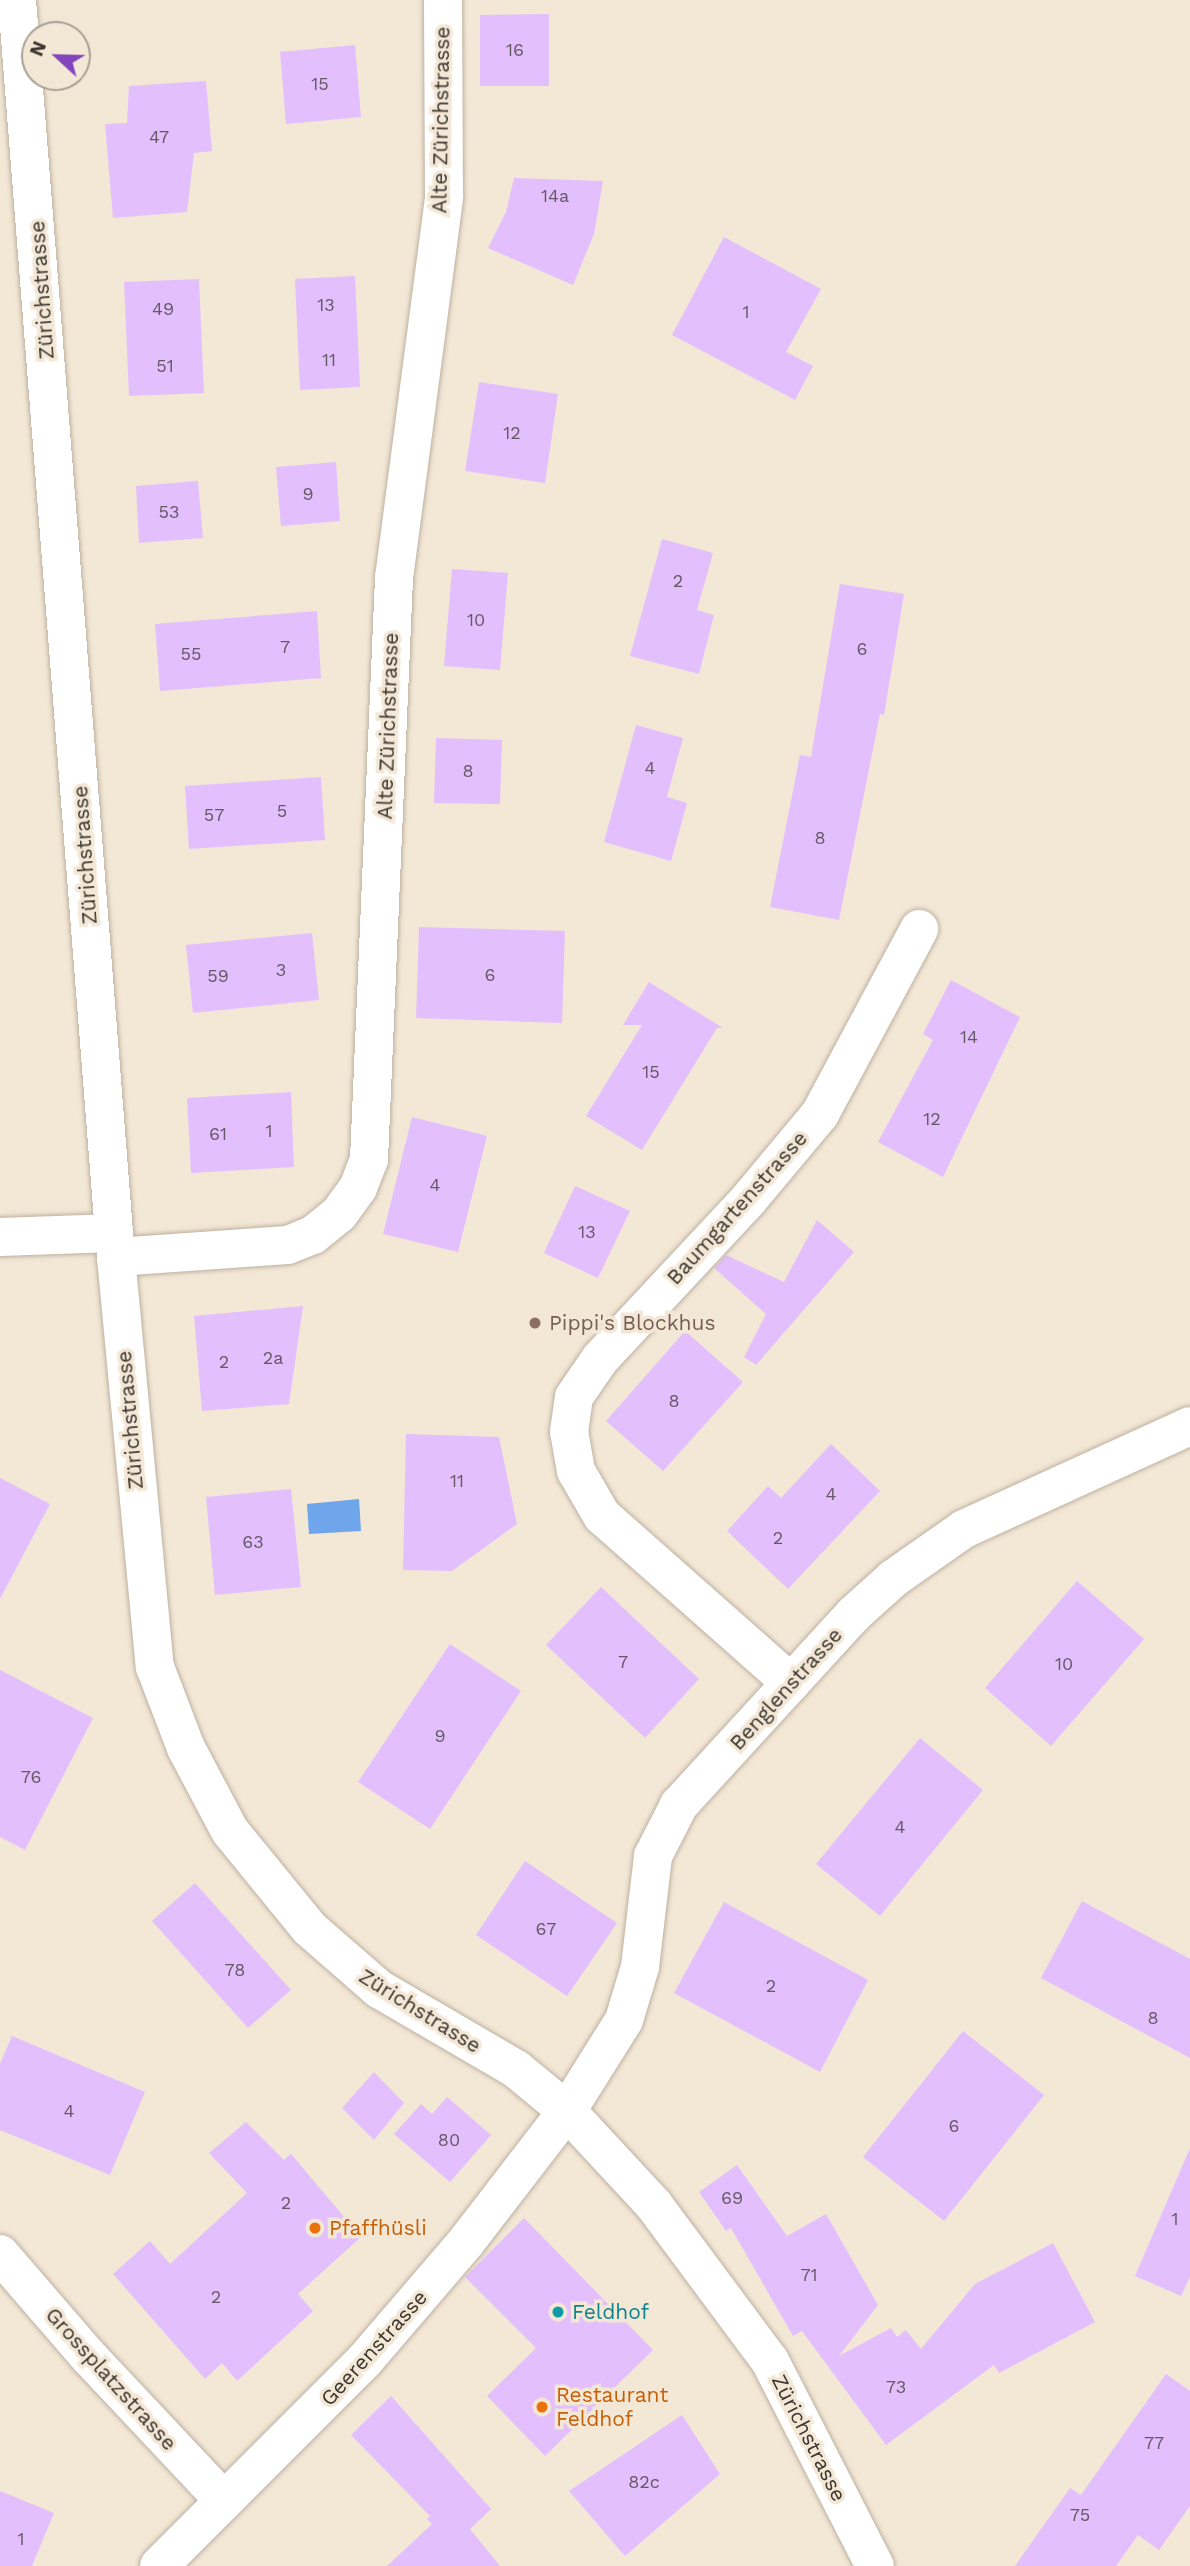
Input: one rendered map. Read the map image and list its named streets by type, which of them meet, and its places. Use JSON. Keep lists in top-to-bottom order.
{
  "streets": {
    "street": [
      "Alte Zürichstrasse",
      "Zürichstrasse",
      "Baumgartenstrasse",
      "Benglenstrasse",
      "Geerenstrasse",
      "Grossplatzstrasse"
    ]
  },
  "crossings": [
    ["Alte Zürichstrasse", "Zürichstrasse"],
    ["Zürichstrasse", "Benglenstrasse"],
    ["Zürichstrasse", "Geerenstrasse"],
    ["Baumgartenstrasse", "Benglenstrasse"],
    ["Benglenstrasse", "Geerenstrasse"],
    ["Geerenstrasse", "Grossplatzstrasse"]
  ],
  "places": [
    "Pippi's Blockhus",
    "Pfaffhüsli",
    "Feldhof",
    "Restaurant Feldhof"
  ],
  "house_numbers": [
    "16",
    "15",
    "47",
    "14a",
    "13",
    "49",
    "1",
    "11",
    "51",
    "12",
    "9",
    "53",
    "2",
    "10",
    "7",
    "6",
    "55",
    "4",
    "8",
    "5",
    "57",
    "8",
    "3",
    "6",
    "59",
    "14",
    "15",
    "12",
    "1",
    "61",
    "4",
    "13",
    "2a",
    "2",
    "8",
    "11",
    "4",
    "2",
    "63",
    "7",
    "10",
    "9",
    "76",
    "4",
    "67",
    "78",
    "2",
    "8",
    "4",
    "6",
    "80",
    "69",
    "2",
    "1",
    "71",
    "2",
    "73",
    "77",
    "82c",
    "75",
    "1"
  ],
  "north": "left"
}
